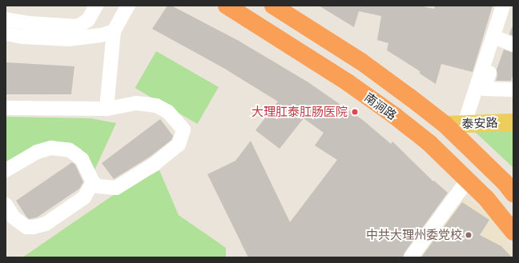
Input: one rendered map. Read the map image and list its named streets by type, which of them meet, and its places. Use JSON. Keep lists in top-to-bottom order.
{
  "streets": {
    "highway": ["南涧路"],
    "main road": ["泰安路"]
  },
  "crossings": [
    ["南涧路", "泰安路"]
  ],
  "places": ["大理肛泰肛肠医院", "中共大理州委党校"]
}
